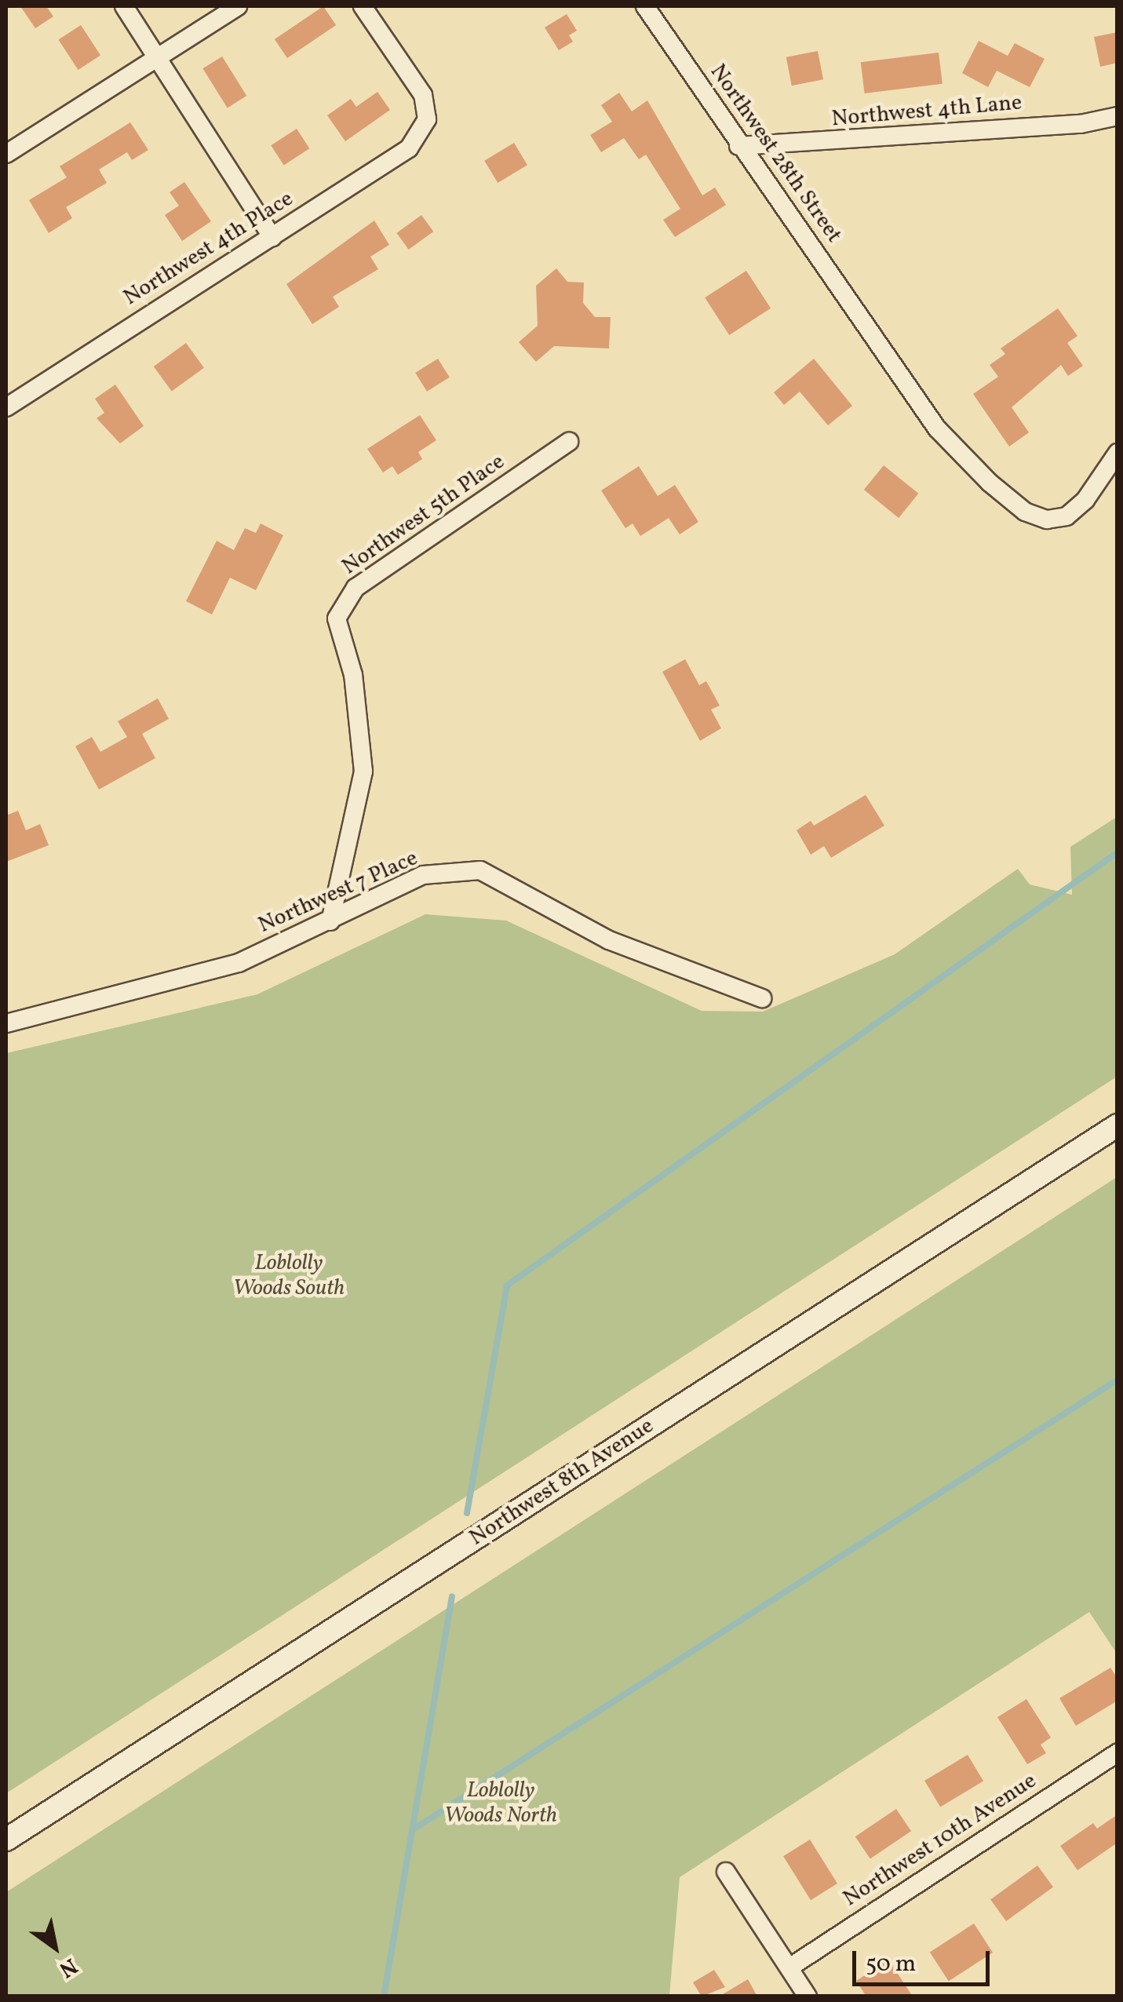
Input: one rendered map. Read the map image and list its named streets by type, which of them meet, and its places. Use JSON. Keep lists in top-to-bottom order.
{
  "streets": {
    "street": [
      "Northwest 4th Lane",
      "Northwest 28th Street",
      "Northwest 4th Place",
      "Northwest 5th Place",
      "Northwest 7 Place",
      "Northwest 8th Avenue",
      "Northwest 10th Avenue"
    ]
  },
  "crossings": [
    ["Northwest 4th Lane", "Northwest 28th Street"],
    ["Northwest 5th Place", "Northwest 7 Place"]
  ],
  "parks": ["Loblolly Woods South", "Loblolly Woods North"],
  "scale_bar": "50 m",
  "north": "bottom right"
}
